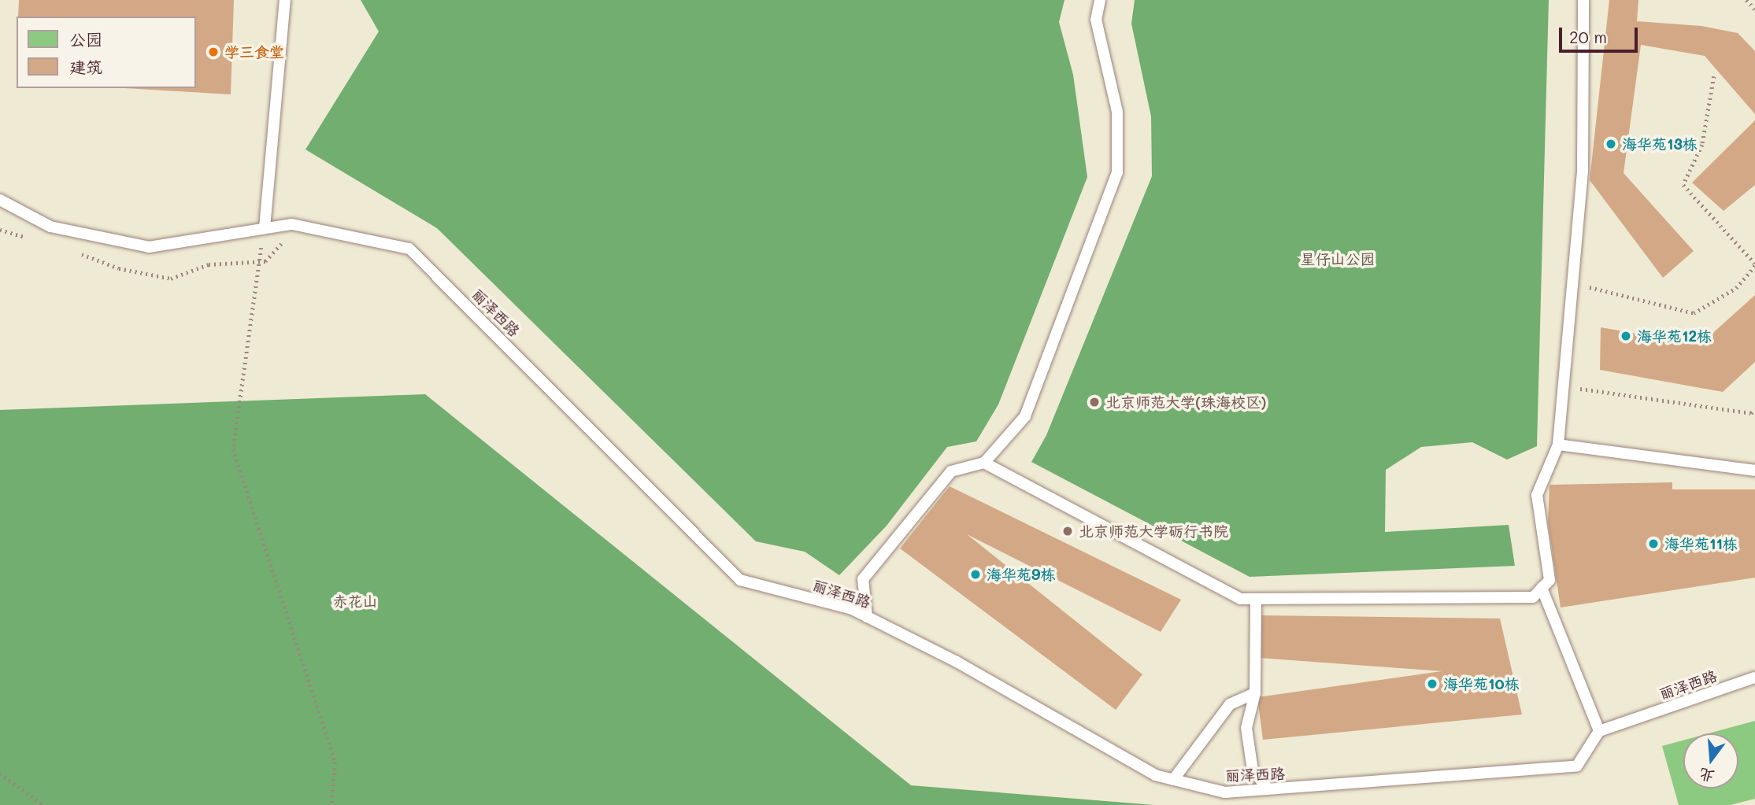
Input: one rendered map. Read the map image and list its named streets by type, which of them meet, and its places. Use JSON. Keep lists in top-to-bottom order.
{
  "streets": {
    "lane": ["丽泽西路"]
  },
  "parks": ["星仔山公园", "赤花山"],
  "places": [
    "学三食堂",
    "海华苑13栋",
    "海华苑12栋",
    "北京师范大学(珠海校区)",
    "北京师范大学砺行书院",
    "海华苑11栋",
    "海华苑9栋",
    "海华苑10栋"
  ],
  "legend": ["公园", "建筑"],
  "scale_bar": "20 m",
  "north": "bottom"
}
